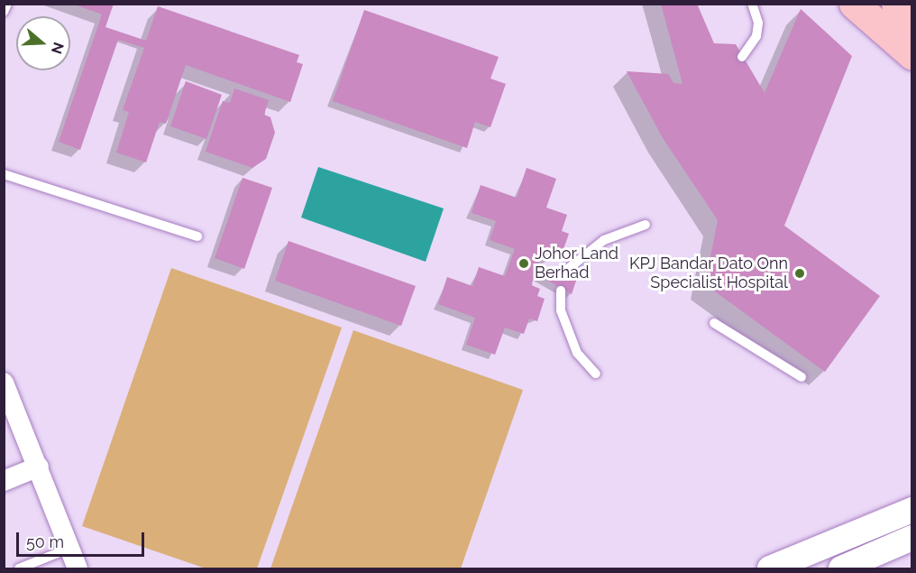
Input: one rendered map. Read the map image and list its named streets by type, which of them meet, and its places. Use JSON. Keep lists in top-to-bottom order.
{
  "places": ["Johor Land Berhad", "KPJ Bandar Dato Onn Specialist Hospital"],
  "scale_bar": "50 m",
  "north": "right"
}
